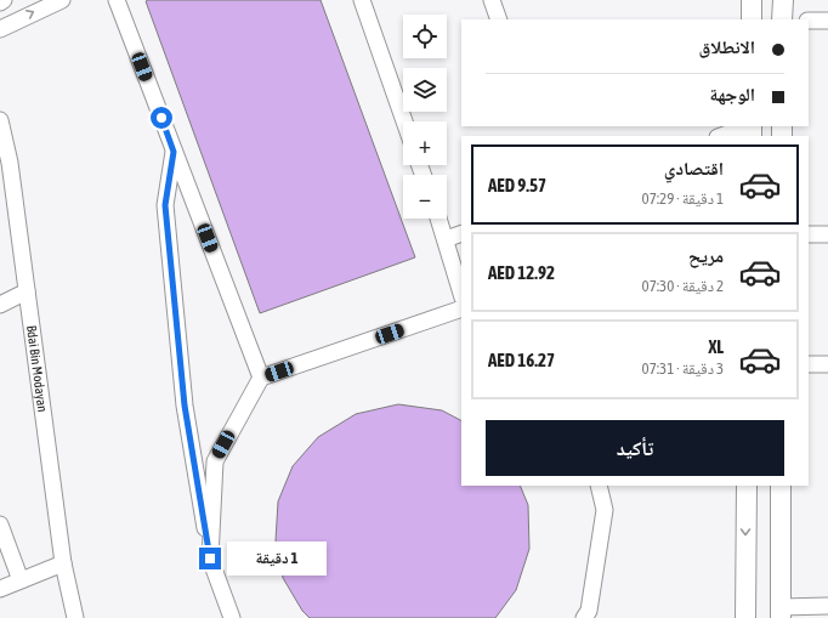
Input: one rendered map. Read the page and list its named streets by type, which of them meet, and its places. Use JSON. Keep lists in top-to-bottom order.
{
  "streets": {
    "street": ["Bdai Bin Modayan"]
  },
  "page": {
    "map_buttons": ["+", "−"],
    "banner": ["الانطلاق", "الوجهة"],
    "list": [
      {
        "name": "اقتصادي",
        "note": "1 دقيقة · 07:29",
        "value": "AED 9.57"
      },
      {
        "name": "مريح",
        "note": "2 دقيقة · 07:30",
        "value": "AED 12.92"
      },
      {
        "name": "XL",
        "note": "3 دقيقة · 07:31",
        "value": "AED 16.27"
      }
    ],
    "buttons": "تأكيد",
    "bubble": "1 دقيقة"
  }
}
